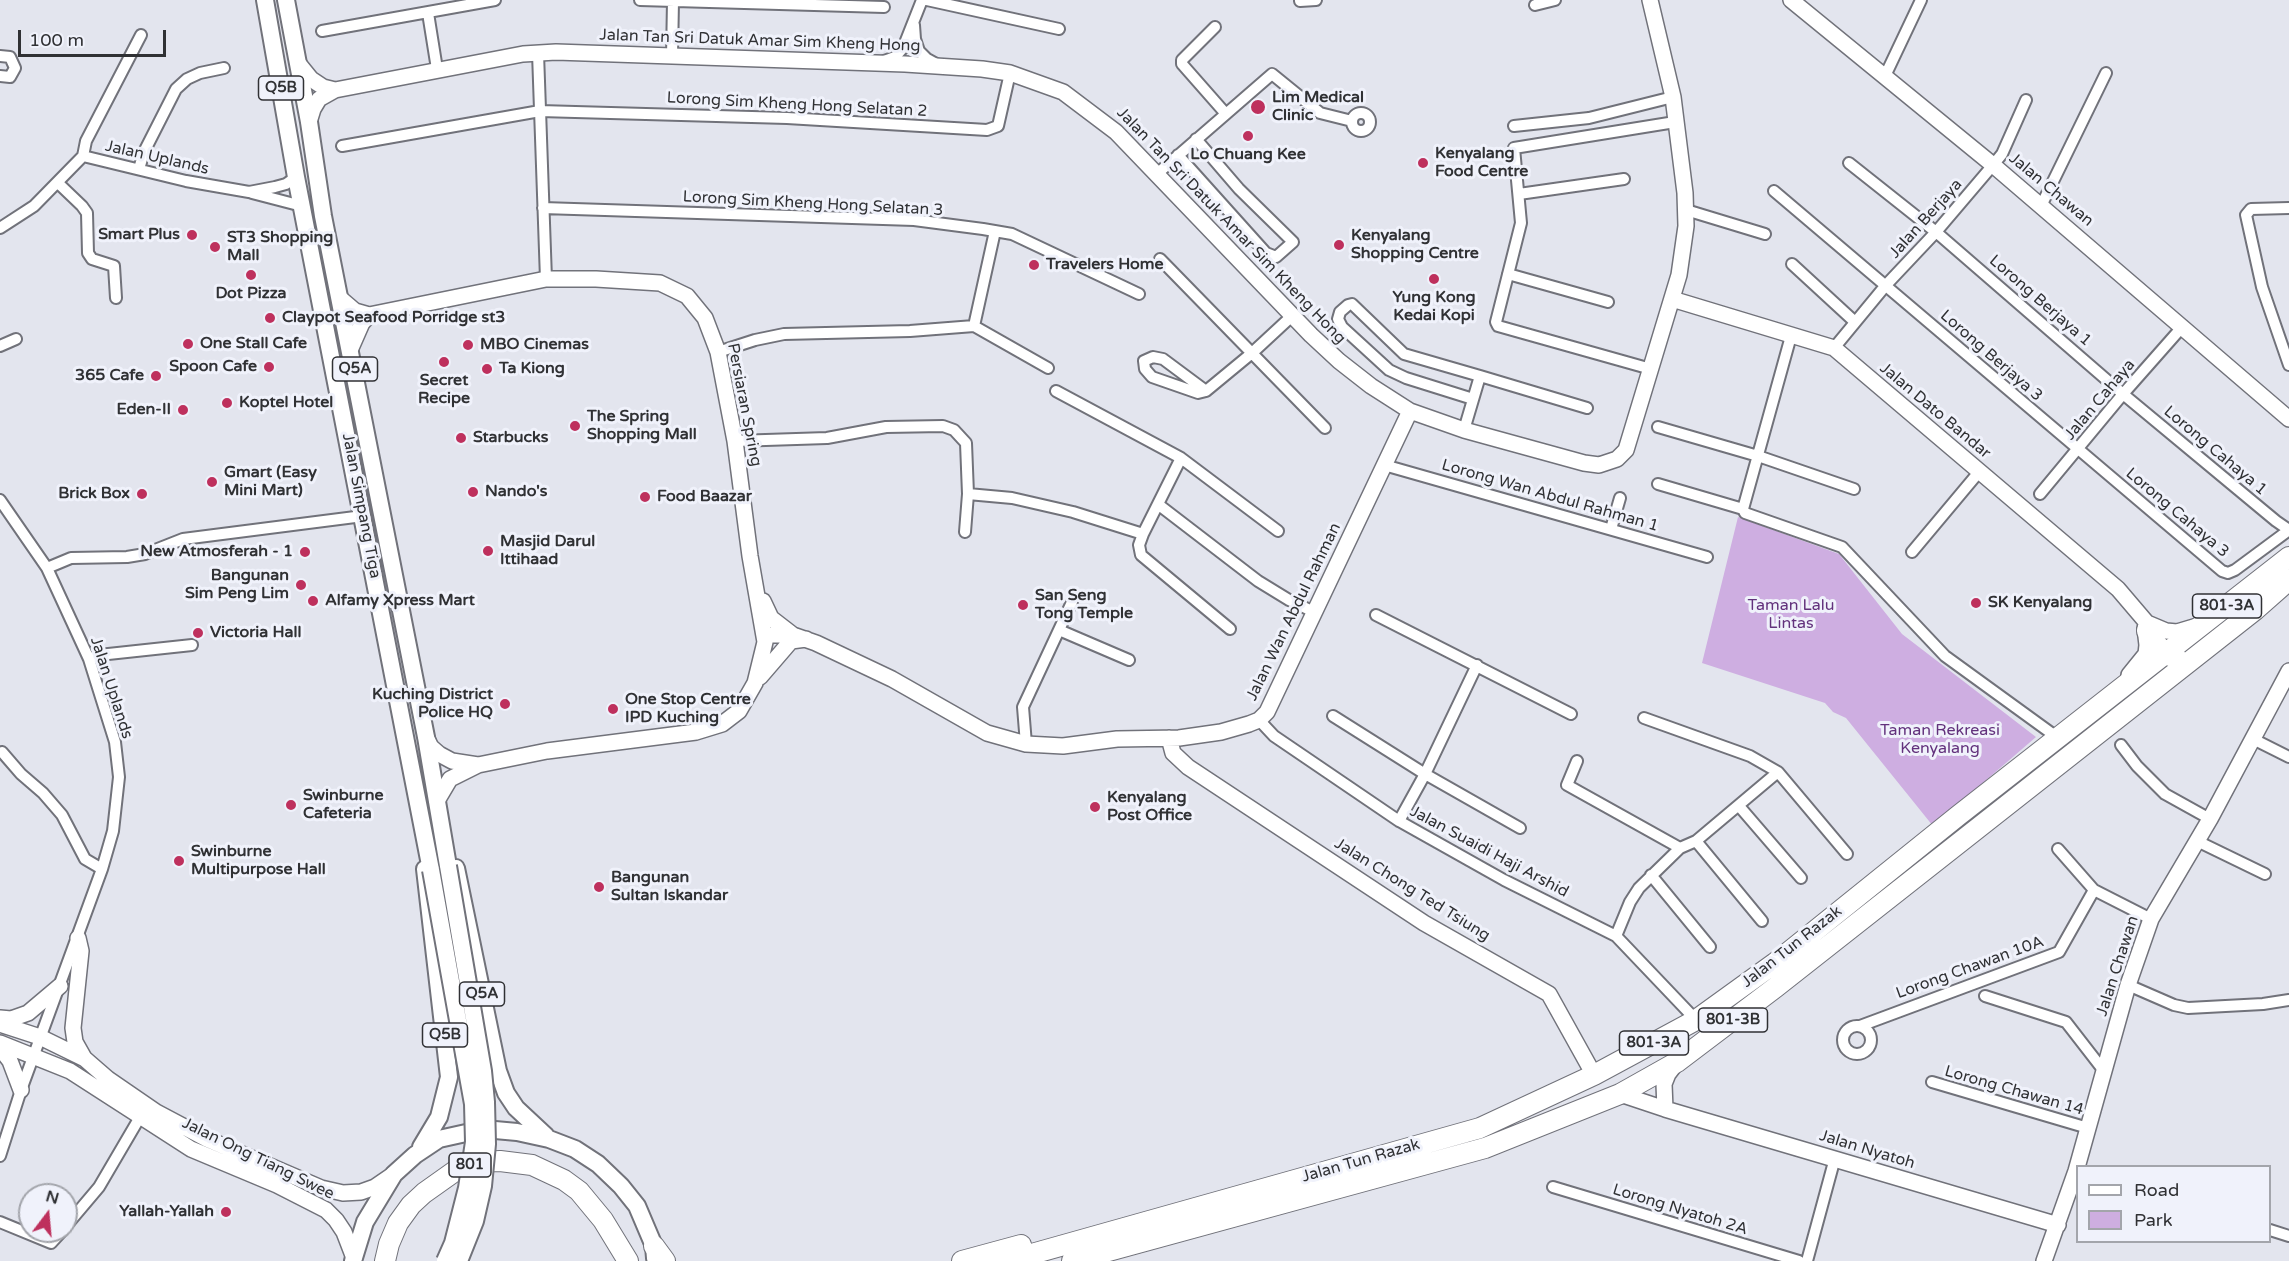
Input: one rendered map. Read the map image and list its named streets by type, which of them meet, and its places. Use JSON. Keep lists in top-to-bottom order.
{
  "streets": {
    "highway": [
      "801-3A",
      "Jalan Tun Razak",
      "801-3B",
      "801"
    ],
    "main road": ["Q5B", "Q5A", "Jalan Simpang Tiga"],
    "street": [
      "Jalan Tan Sri Datuk Amar Sim Kheng Hong",
      "Lorong Sim Kheng Hong Selatan 2",
      "Jalan Uplands",
      "Jalan Chawan",
      "Lorong Sim Kheng Hong Selatan 3",
      "Jalan Berjaya",
      "Lorong Berjaya 1",
      "Lorong Berjaya 3",
      "Jalan Cahaya",
      "Persiaran Spring",
      "Jalan Dato Bandar",
      "Lorong Cahaya 1",
      "Lorong Wan Abdul Rahman 1",
      "Lorong Cahaya 3",
      "Jalan Wan Abdul Rahman",
      "Jalan Suaidi Haji Arshid",
      "Jalan Chong Ted Tsiung",
      "Lorong Chawan 10A",
      "Lorong Chawan 14",
      "Jalan Nyatoh",
      "Jalan Ong Tiang Swee",
      "Lorong Nyatoh 2A"
    ]
  },
  "crossings": [
    ["Jalan Tan Sri Datuk Amar Sim Kheng Hong", "Lorong Sim Kheng Hong Selatan 2"],
    ["Jalan Tan Sri Datuk Amar Sim Kheng Hong", "Jalan Dato Bandar"],
    ["Jalan Tan Sri Datuk Amar Sim Kheng Hong", "Jalan Simpang Tiga"],
    ["Jalan Tan Sri Datuk Amar Sim Kheng Hong", "Jalan Wan Abdul Rahman"],
    ["Q5B", "Jalan Simpang Tiga"],
    ["Jalan Uplands", "Jalan Simpang Tiga"],
    ["Jalan Uplands", "Jalan Ong Tiang Swee"],
    ["Jalan Chawan", "Jalan Berjaya"],
    ["Jalan Chawan", "Jalan Cahaya"],
    ["Jalan Chawan", "Lorong Chawan 14"],
    ["Jalan Chawan", "Jalan Nyatoh"],
    ["Jalan Berjaya", "Lorong Berjaya 1"],
    ["Jalan Berjaya", "Lorong Berjaya 3"],
    ["Jalan Berjaya", "Jalan Dato Bandar"],
    ["Lorong Berjaya 1", "Jalan Cahaya"],
    ["Lorong Berjaya 1", "Lorong Cahaya 1"],
    ["Lorong Berjaya 3", "Jalan Cahaya"],
    ["Lorong Berjaya 3", "Lorong Cahaya 3"],
    ["Q5A", "Jalan Simpang Tiga"],
    ["Jalan Cahaya", "Lorong Cahaya 1"],
    ["Jalan Cahaya", "Lorong Cahaya 3"],
    ["Persiaran Spring", "Jalan Wan Abdul Rahman"],
    ["Jalan Dato Bandar", "Jalan Tun Razak"],
    ["Lorong Cahaya 1", "Lorong Cahaya 3"],
    ["Lorong Wan Abdul Rahman 1", "Jalan Wan Abdul Rahman"],
    ["Jalan Wan Abdul Rahman", "Jalan Suaidi Haji Arshid"],
    ["Jalan Wan Abdul Rahman", "Jalan Chong Ted Tsiung"],
    ["Jalan Suaidi Haji Arshid", "Jalan Tun Razak"],
    ["Jalan Chong Ted Tsiung", "Jalan Tun Razak"],
    ["Jalan Tun Razak", "Jalan Nyatoh"]
  ],
  "parks": ["Taman Lalu Lintas", "Taman Rekreasi Kenyalang"],
  "places": [
    "Lim Medical Clinic",
    "Lo Chuang Kee",
    "Kenyalang Food Centre",
    "Smart Plus",
    "Kenyalang Shopping Centre",
    "ST3 Shopping Mall",
    "Travelers Home",
    "Dot Pizza",
    "Yung Kong Kedai Kopi",
    "Claypot Seafood Porridge st3",
    "One Stall Cafe",
    "MBO Cinemas",
    "Secret Recipe",
    "Spoon Cafe",
    "Ta Kiong",
    "365 Cafe",
    "Koptel Hotel",
    "Eden-II",
    "The Spring Shopping Mall",
    "Starbucks",
    "Gmart (Easy Mini Mart)",
    "Nando's",
    "Brick Box",
    "Food Baazar",
    "Masjid Darul Ittihaad",
    "New Atmosferah - 1",
    "Bangunan Sim Peng Lim",
    "Alfamy Xpress Mart",
    "SK Kenyalang",
    "San Seng Tong Temple",
    "Victoria Hall",
    "Kuching District Police HQ",
    "One Stop Centre IPD Kuching",
    "Swinburne Cafeteria",
    "Kenyalang Post Office",
    "Swinburne Multipurpose Hall",
    "Bangunan Sultan Iskandar",
    "Yallah-Yallah"
  ],
  "legend": ["Road", "Park"],
  "scale_bar": "100 m",
  "north": "top"
}
